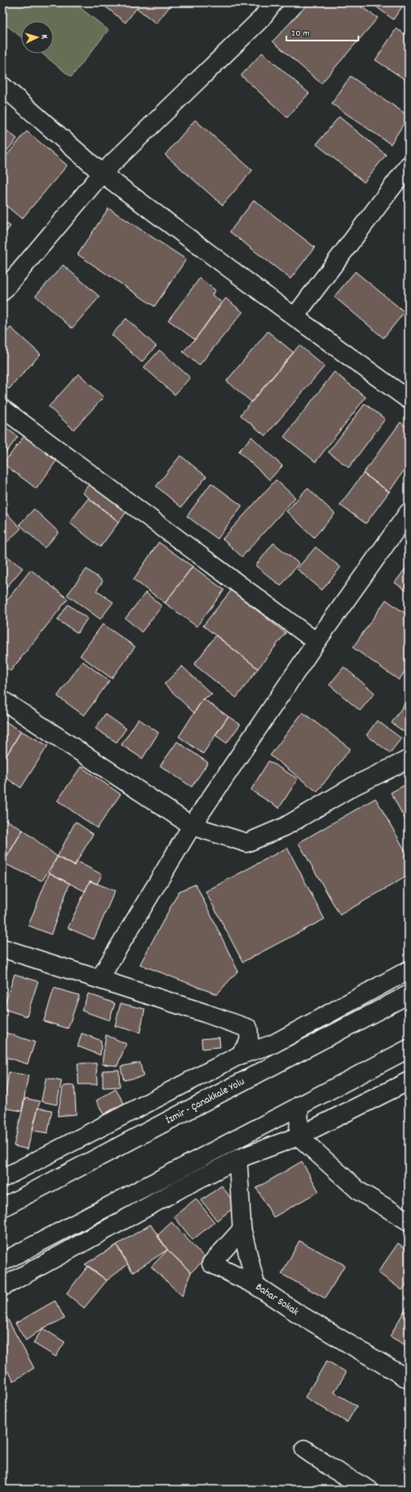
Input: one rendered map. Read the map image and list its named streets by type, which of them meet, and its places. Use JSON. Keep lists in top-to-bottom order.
{
  "streets": {
    "main road": ["İzmir - Çanakkale Yolu", "Bahar Sokak"]
  },
  "scale_bar": "20 m",
  "north": "right"
}
